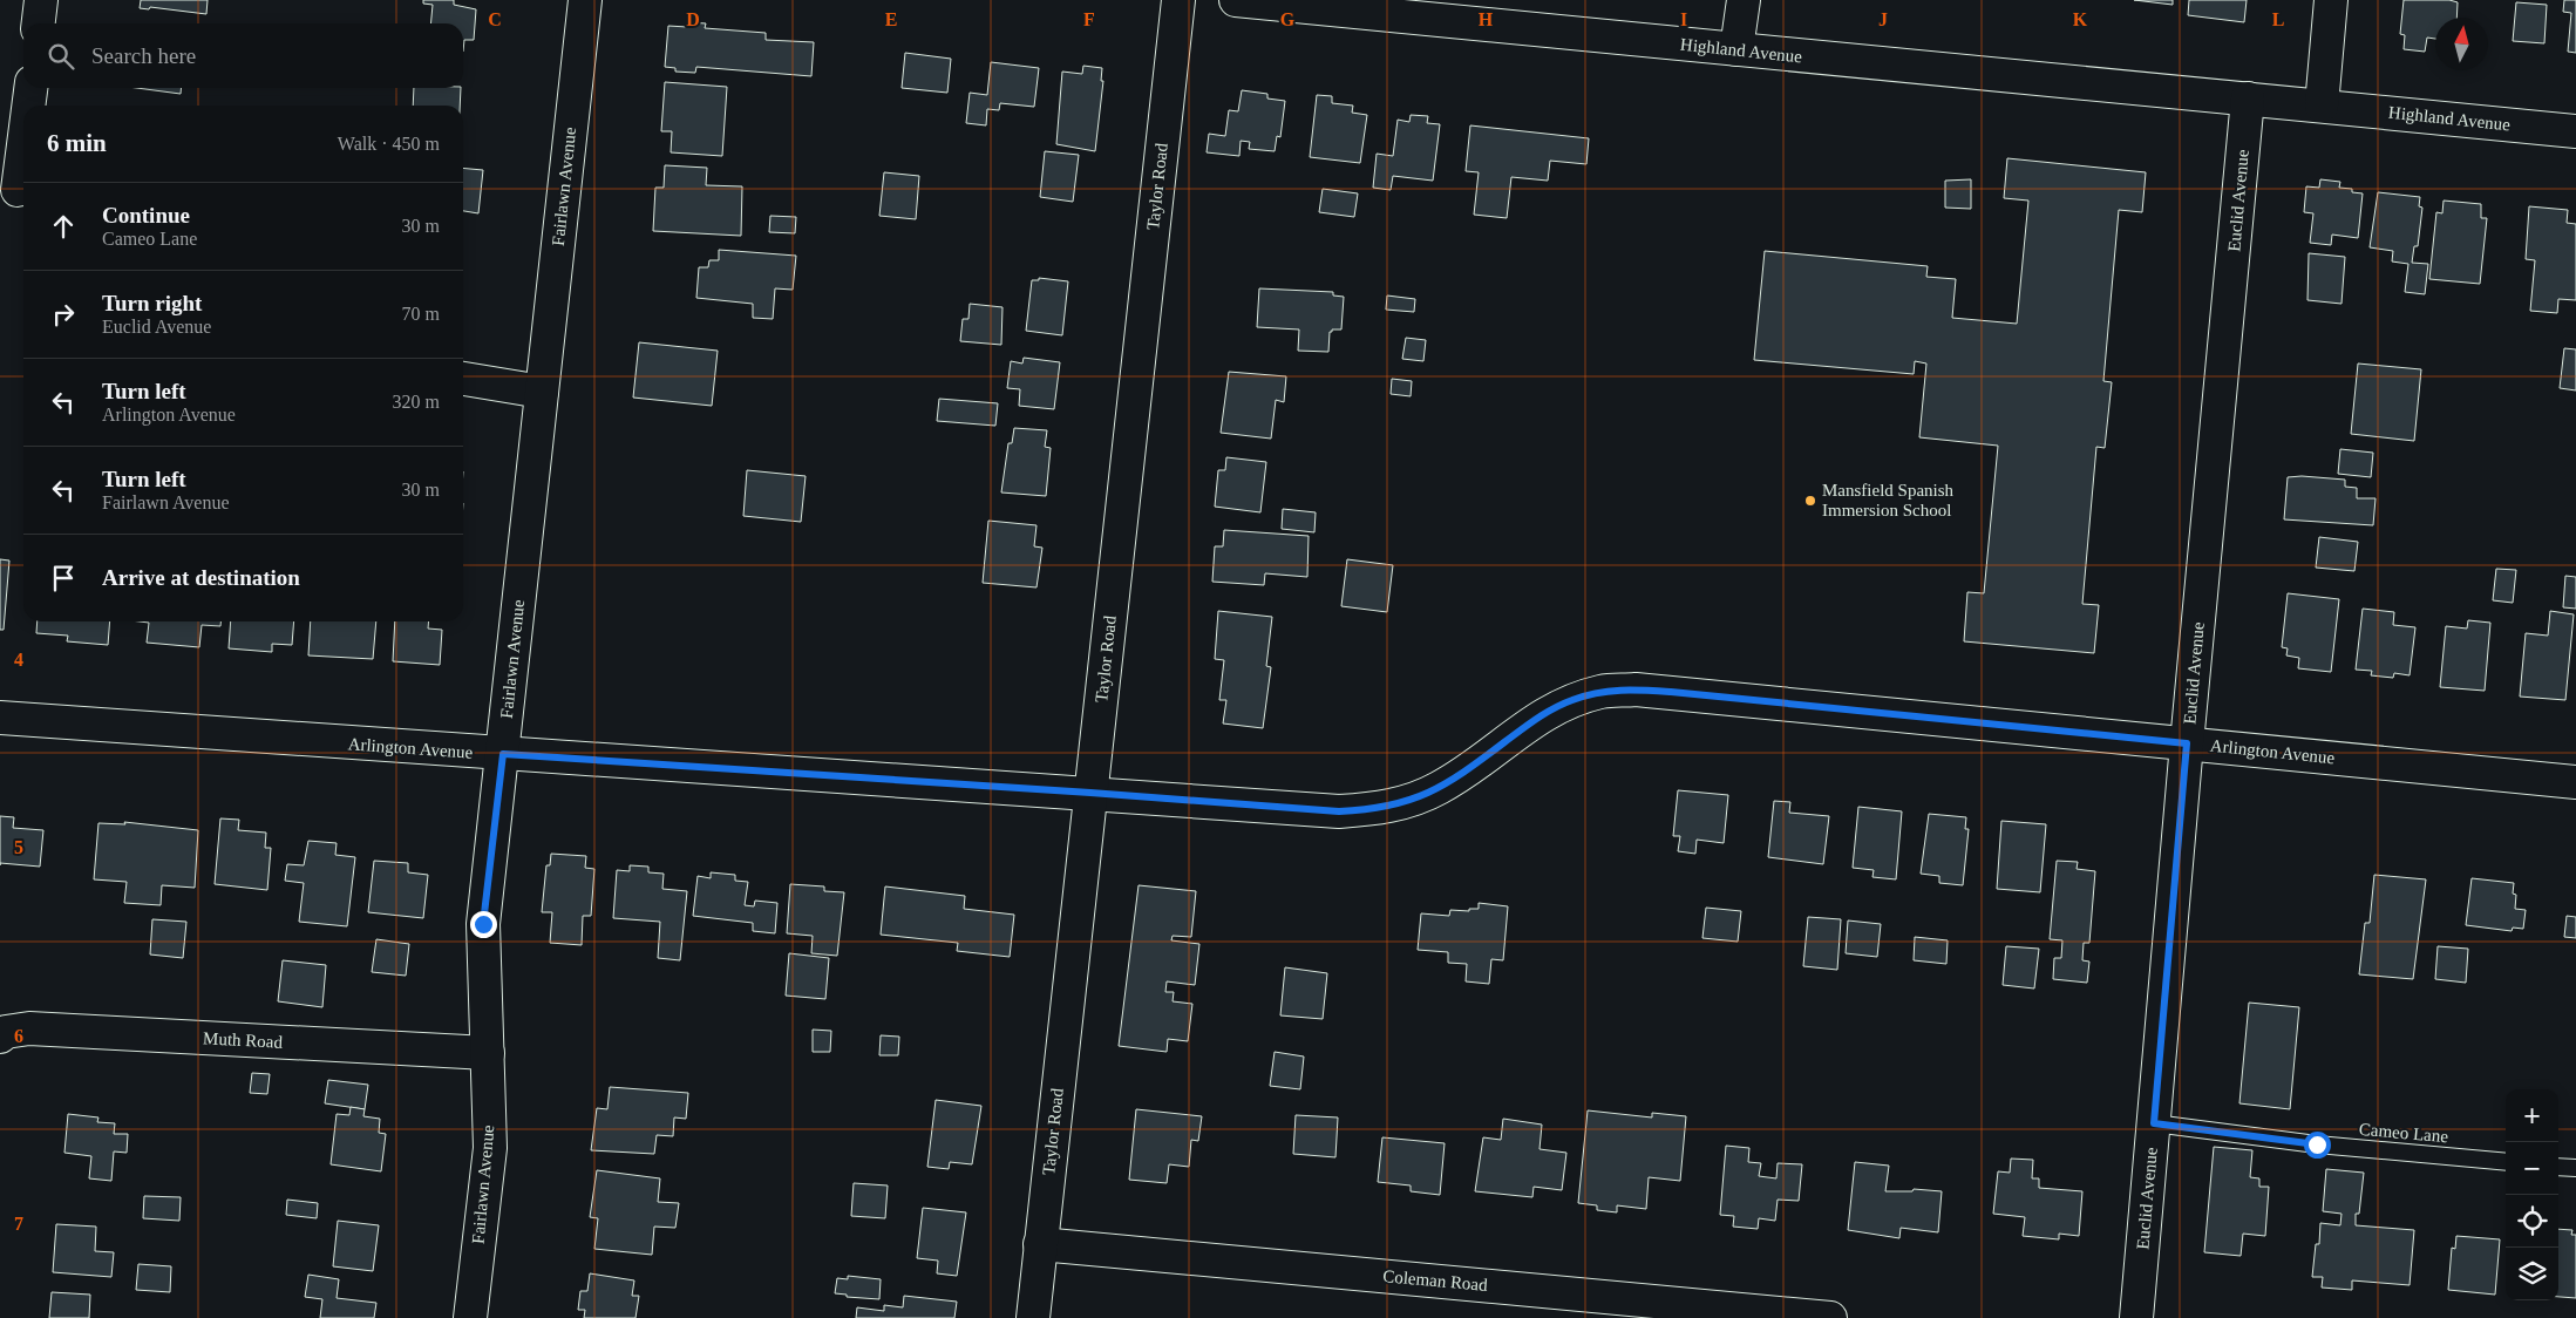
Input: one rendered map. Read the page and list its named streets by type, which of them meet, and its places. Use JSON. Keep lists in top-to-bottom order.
{
  "streets": {
    "street": [
      "Highland Avenue",
      "Fairlawn Avenue",
      "Taylor Road",
      "Euclid Avenue",
      "Arlington Avenue",
      "Muth Road",
      "Coleman Road"
    ],
    "lane": ["Cameo Lane"]
  },
  "crossings": [
    ["Highland Avenue", "Euclid Avenue"],
    ["Fairlawn Avenue", "Arlington Avenue"],
    ["Fairlawn Avenue", "Muth Road"],
    ["Taylor Road", "Arlington Avenue"],
    ["Taylor Road", "Coleman Road"],
    ["Euclid Avenue", "Arlington Avenue"],
    ["Euclid Avenue", "Cameo Lane"]
  ],
  "places": ["Mansfield Spanish Immersion School"],
  "north": "top",
  "page": {
    "search": "Search here",
    "heading": ["6 min", "Walk · 450 m"],
    "list": [
      ["Continue", "Cameo Lane", "30 m"],
      ["Turn right", "Euclid Avenue", "70 m"],
      ["Turn left", "Arlington Avenue", "320 m"],
      ["Turn left", "Fairlawn Avenue", "30 m"],
      "Arrive at destination"
    ],
    "map_buttons": ["+", "−"]
  },
  "grid": {
    "columns": [
      "C",
      "D",
      "E",
      "F",
      "G",
      "H",
      "I",
      "J",
      "K",
      "L"
    ],
    "rows": [
      "4",
      "5",
      "6",
      "7"
    ]
  }
}
